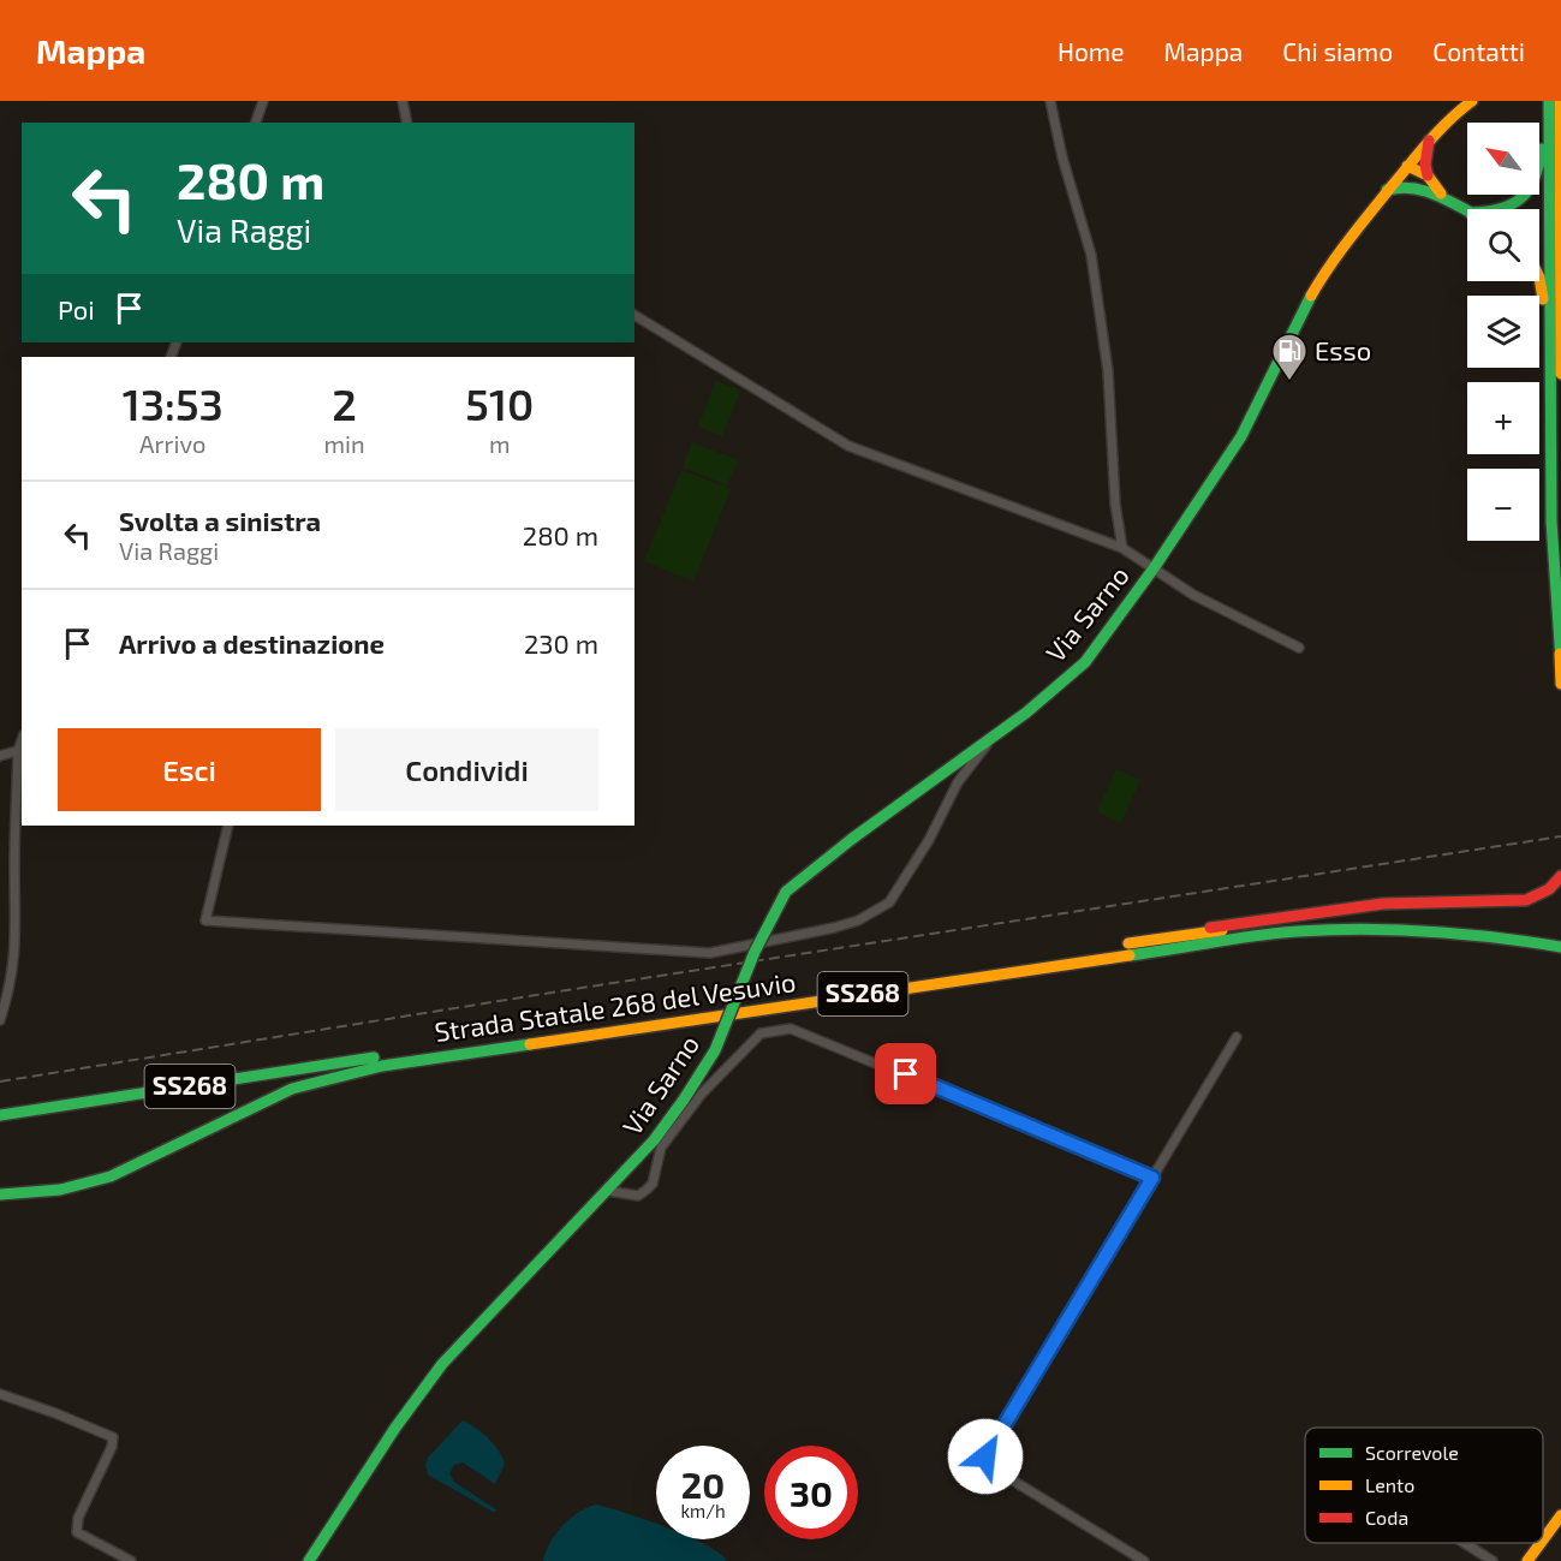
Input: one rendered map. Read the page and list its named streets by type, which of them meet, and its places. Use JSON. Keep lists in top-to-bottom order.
{
  "streets": {
    "main road": ["Via Sarno", "SS268", "Strada Statale 268 del Vesuvio"]
  },
  "places": {
    "fuel station": ["Esso"]
  },
  "legend": ["Scorrevole", "Lento", "Coda"],
  "north": "top left",
  "page": {
    "header": "Mappa",
    "nav": [
      "Home",
      "Mappa",
      "Chi siamo",
      "Contatti"
    ],
    "map_buttons": ["+", "−"],
    "turn": ["280 m", "Via Raggi"],
    "then": "Poi",
    "eta": [
      "13:53",
      "Arrivo",
      "2",
      "min",
      "510",
      "m"
    ],
    "list": [
      {
        "name": "Svolta a sinistra",
        "note": "Via Raggi",
        "value": "280 m"
      },
      {
        "name": "Arrivo a destinazione",
        "value": "230 m"
      }
    ],
    "buttons": ["Esci", "Condividi"],
    "speed": "20 km/h",
    "limit": "30"
  }
}
